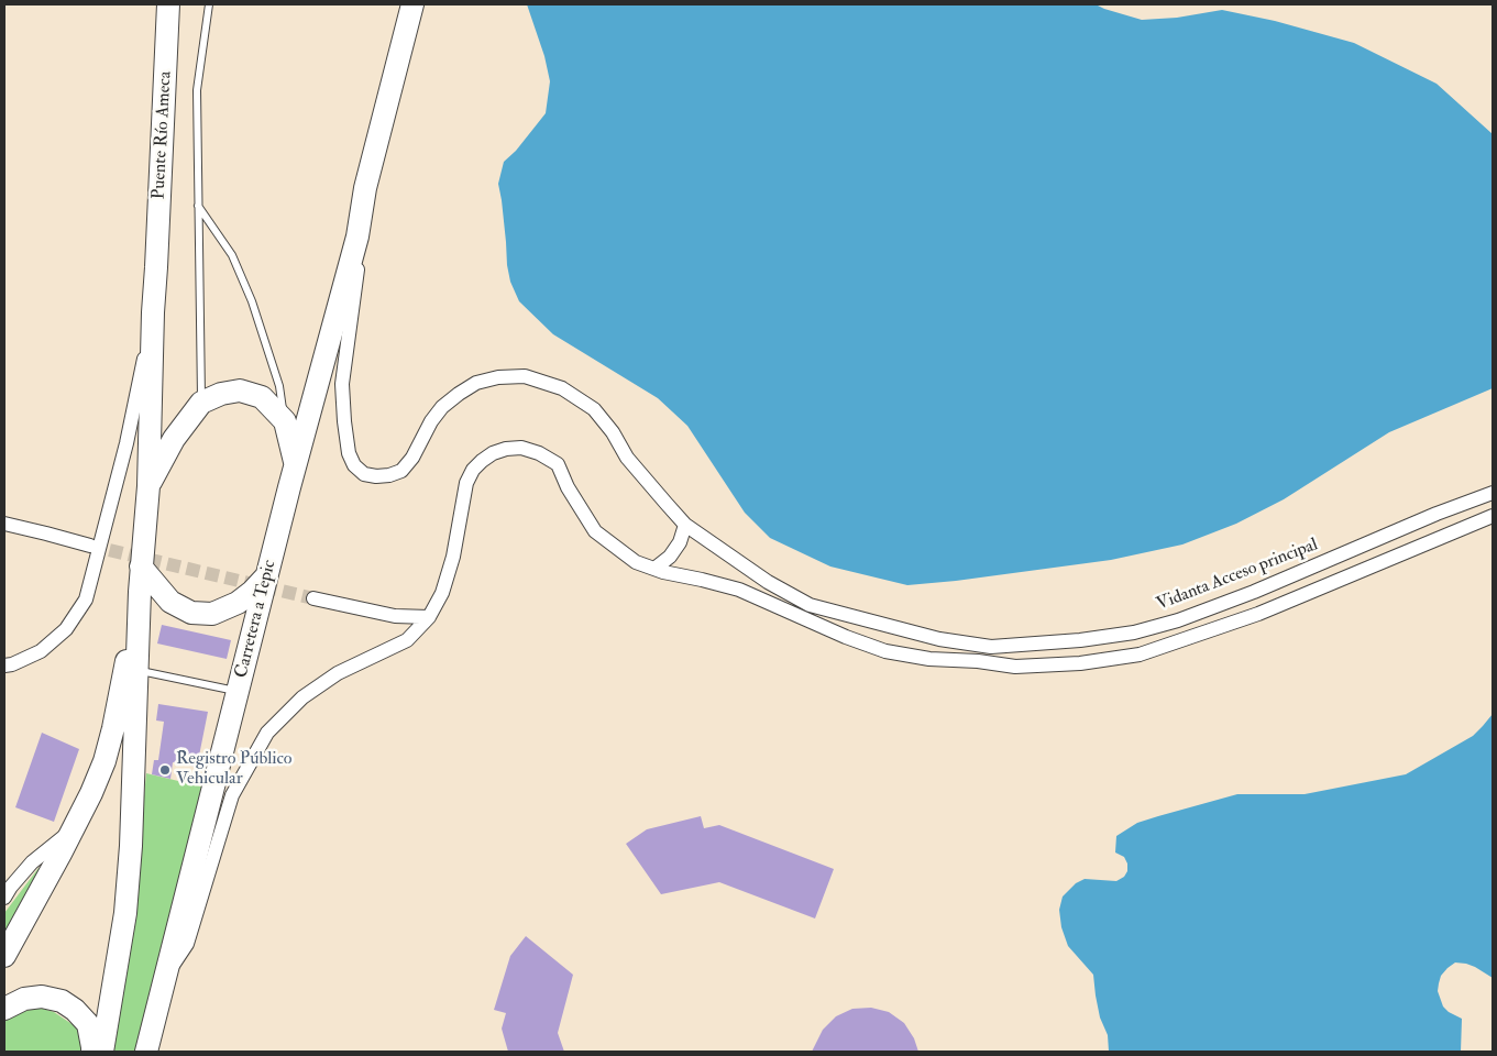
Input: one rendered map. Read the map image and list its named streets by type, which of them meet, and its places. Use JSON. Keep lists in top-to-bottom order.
{
  "streets": {
    "highway": ["Puente Río Ameca", "Carretera a Tepic"],
    "street": ["Vidanta Acceso principal"]
  },
  "crossings": [
    ["Vidanta Acceso principal", "Carretera a Tepic"]
  ],
  "places": ["Registro Público Vehicular"]
}
